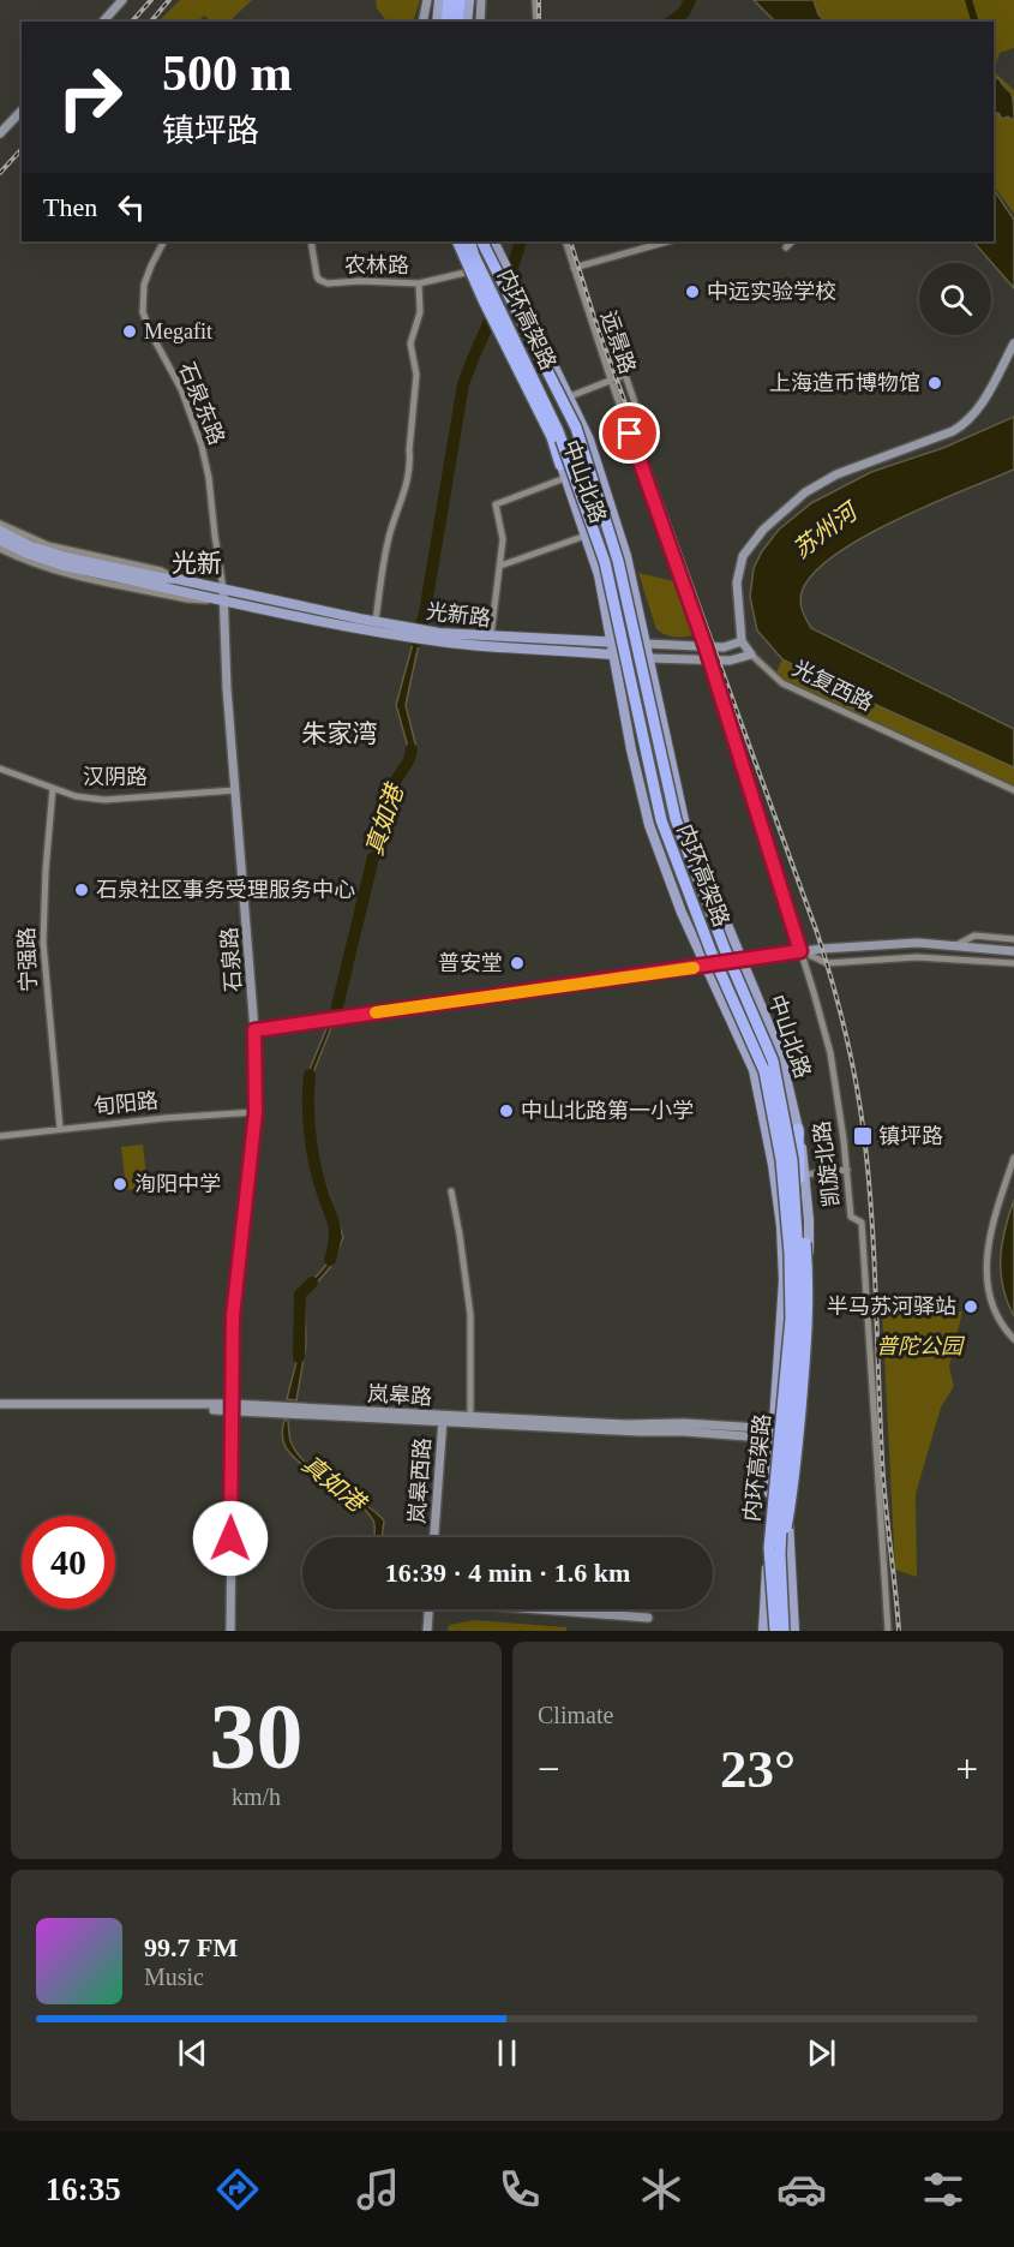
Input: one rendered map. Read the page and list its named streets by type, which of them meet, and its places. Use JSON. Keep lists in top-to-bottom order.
{
  "streets": {
    "highway": ["内环高架路"],
    "main road": [
      "中山北路",
      "光新路",
      "光复西路",
      "石泉路",
      "岚皋路",
      "岚皋西路"
    ],
    "street": [
      "农林路",
      "远景路",
      "石泉东路",
      "汉阴路",
      "宁强路",
      "旬阳路",
      "凯旋北路"
    ]
  },
  "crossings": [
    ["农林路", "中山北路"],
    ["远景路", "光新路"],
    ["远景路", "凯旋北路"],
    ["石泉东路", "光新路"],
    ["石泉东路", "石泉路"],
    ["中山北路", "光新路"],
    ["中山北路", "岚皋路"],
    ["光新路", "光复西路"],
    ["光新路", "石泉路"],
    ["光新路", "凯旋北路"],
    ["汉阴路", "宁强路"],
    ["汉阴路", "石泉路"],
    ["宁强路", "旬阳路"],
    ["石泉路", "旬阳路"],
    ["石泉路", "岚皋路"],
    ["岚皋路", "岚皋西路"]
  ],
  "districts": ["光新", "朱家湾"],
  "water": ["苏州河", "真如港"],
  "parks": ["普陀公园"],
  "places": {
    "other": [
      "中远实验学校",
      "Megafit",
      "上海造币博物馆",
      "石泉社区事务受理服务中心",
      "普安堂",
      "中山北路第一小学",
      "洵阳中学",
      "半马苏河驿站"
    ],
    "transit": ["镇坪路"]
  },
  "page": {
    "turn": ["500 m", "镇坪路"],
    "then": "Then",
    "limit": "40",
    "trip": "16:39 · 4 min · 1.6 km",
    "tile": [
      ["30", "km/h"],
      "Climate"
    ],
    "heat": ["−", "23°", "+"],
    "song": ["99.7 FM", "Music"],
    "tabs": "16:35"
  }
}
